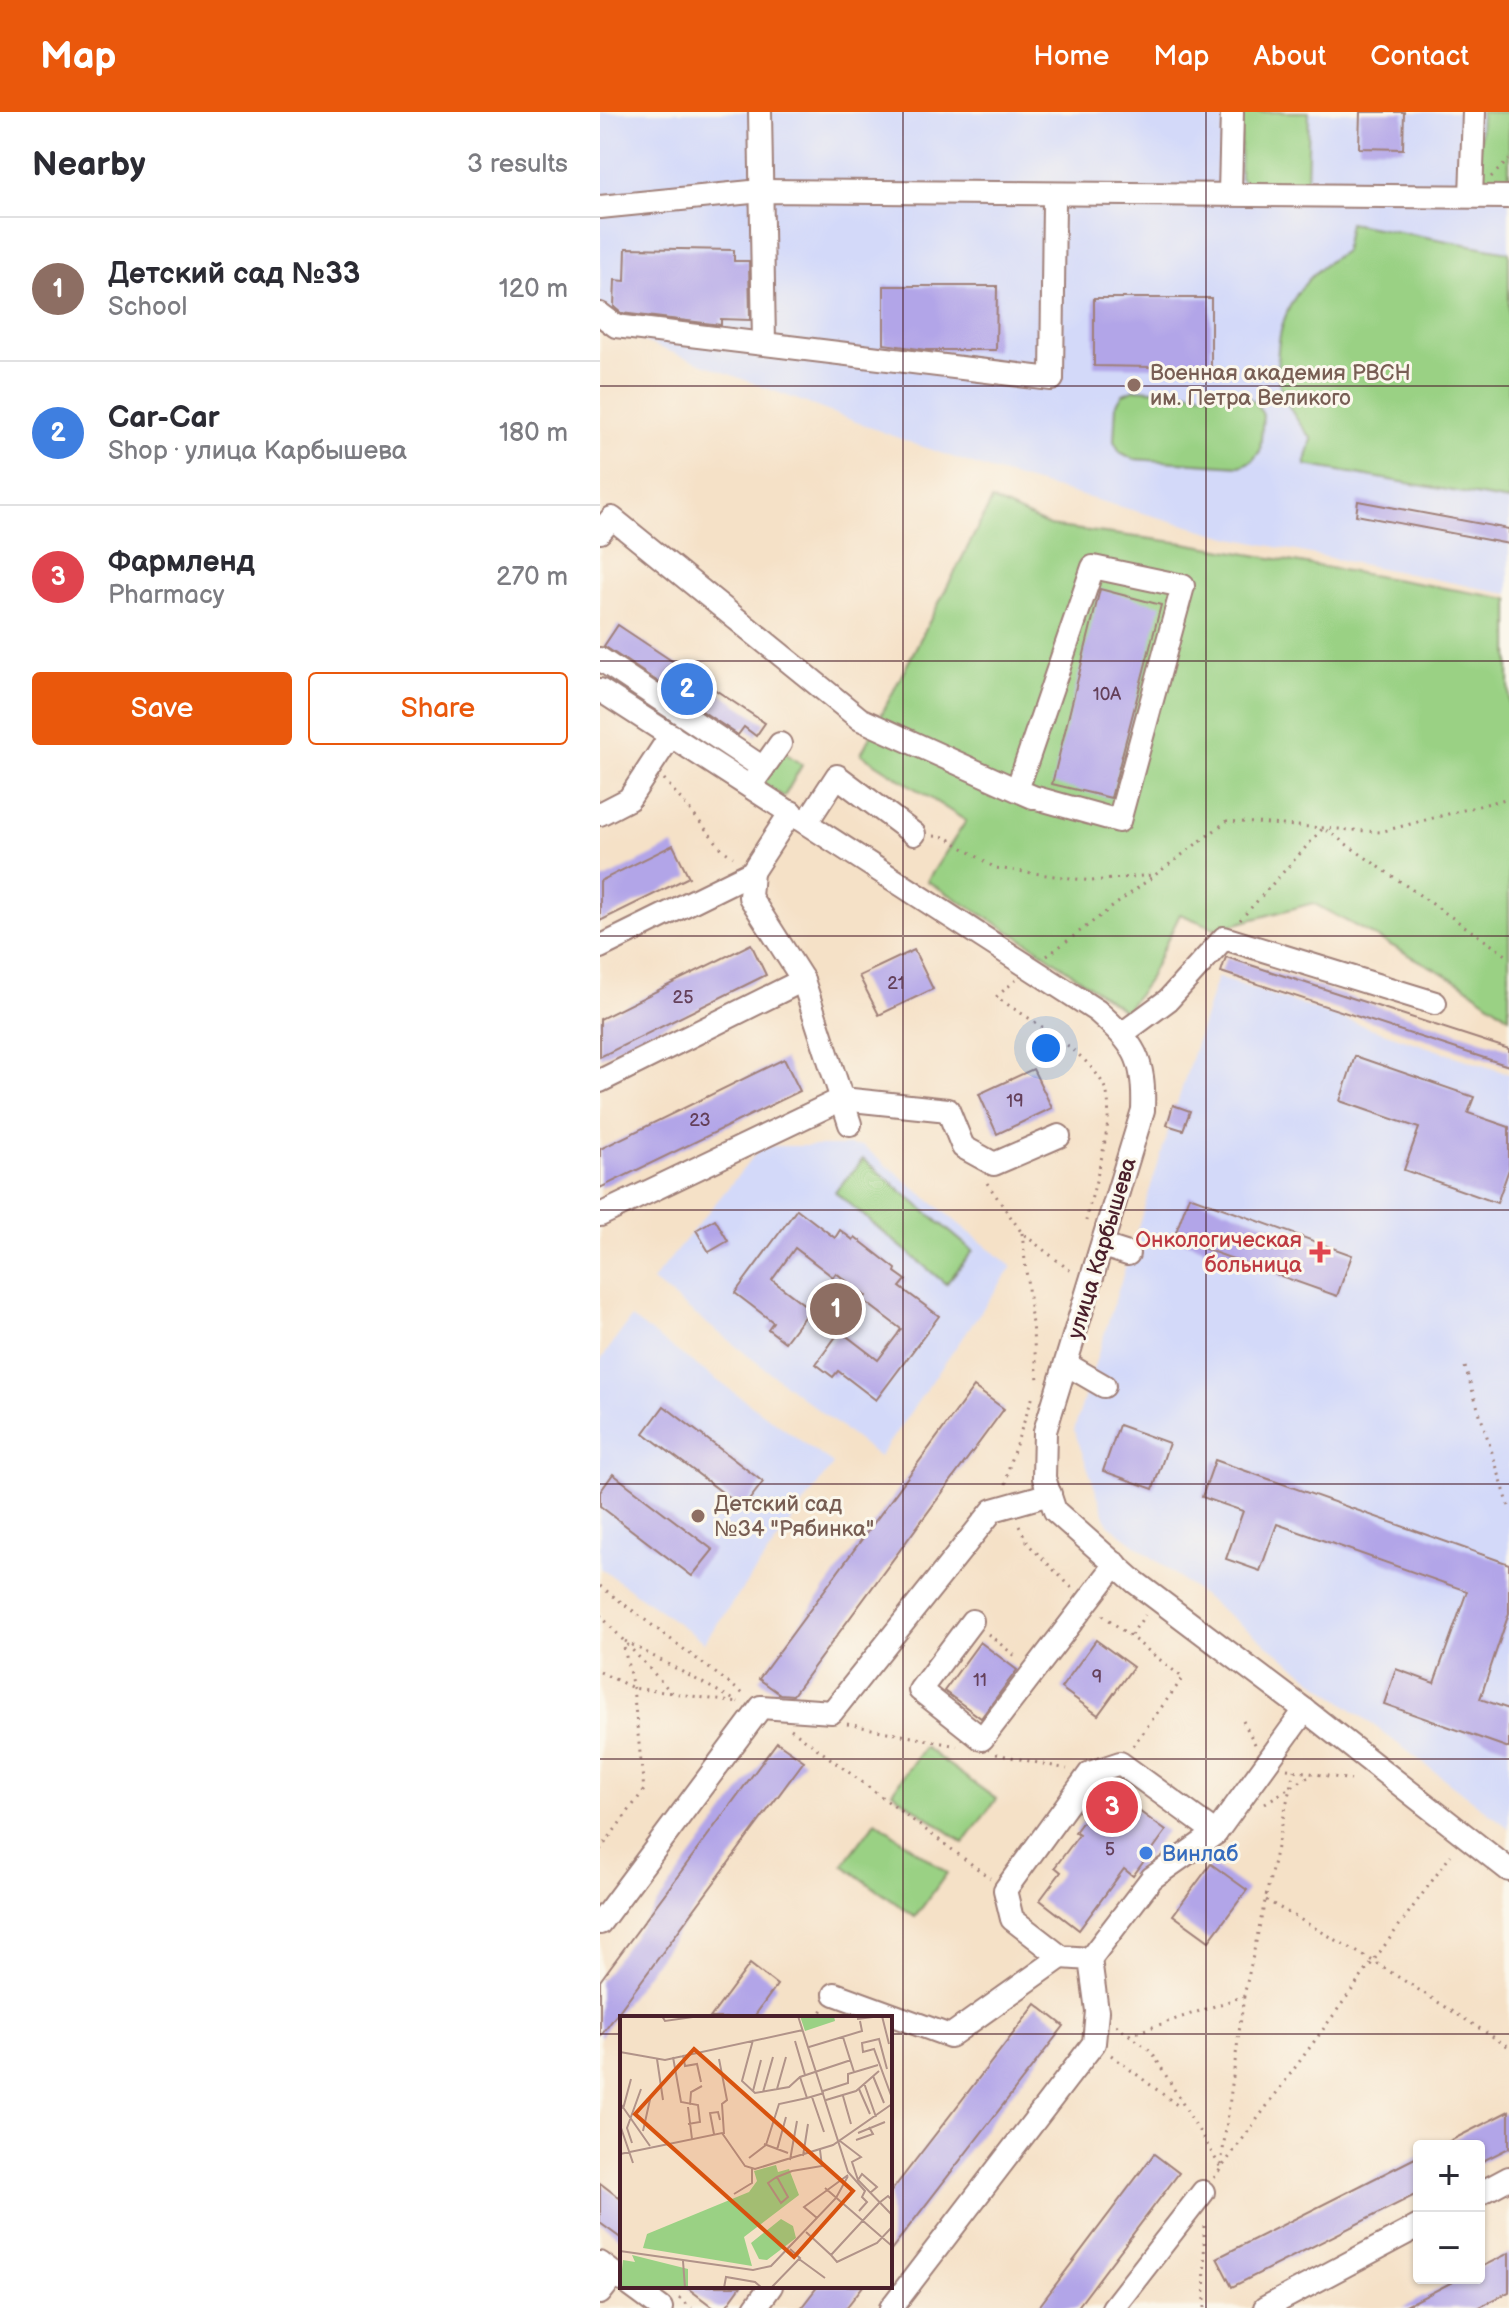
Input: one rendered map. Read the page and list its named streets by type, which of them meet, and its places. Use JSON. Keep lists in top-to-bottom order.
{
  "streets": {
    "street": ["улица Карбышева"]
  },
  "places": {
    "other": ["Военная академия РВСН им. Петра Великого", "Детский сад №34 \"Рябинка\"", "Винлаб"],
    "health": ["Онкологическая больница"]
  },
  "house_numbers": [
    "10А",
    "21",
    "25",
    "19",
    "23",
    "9",
    "11",
    "5"
  ],
  "page": {
    "header": "Map",
    "nav": [
      "Home",
      "Map",
      "About",
      "Contact"
    ],
    "heading": ["Nearby", "3 results"],
    "list": [
      {
        "mark": "1",
        "name": "Детский сад №33",
        "note": "School",
        "value": "120 m"
      },
      {
        "mark": "2",
        "name": "Car-Car",
        "note": "Shop · улица Карбышева",
        "value": "180 m"
      },
      {
        "mark": "3",
        "name": "Фармленд",
        "note": "Pharmacy",
        "value": "270 m"
      }
    ],
    "buttons": ["Save", "Share"],
    "pins": ["2", "1", "3"],
    "map_buttons": ["+", "−"]
  }
}
